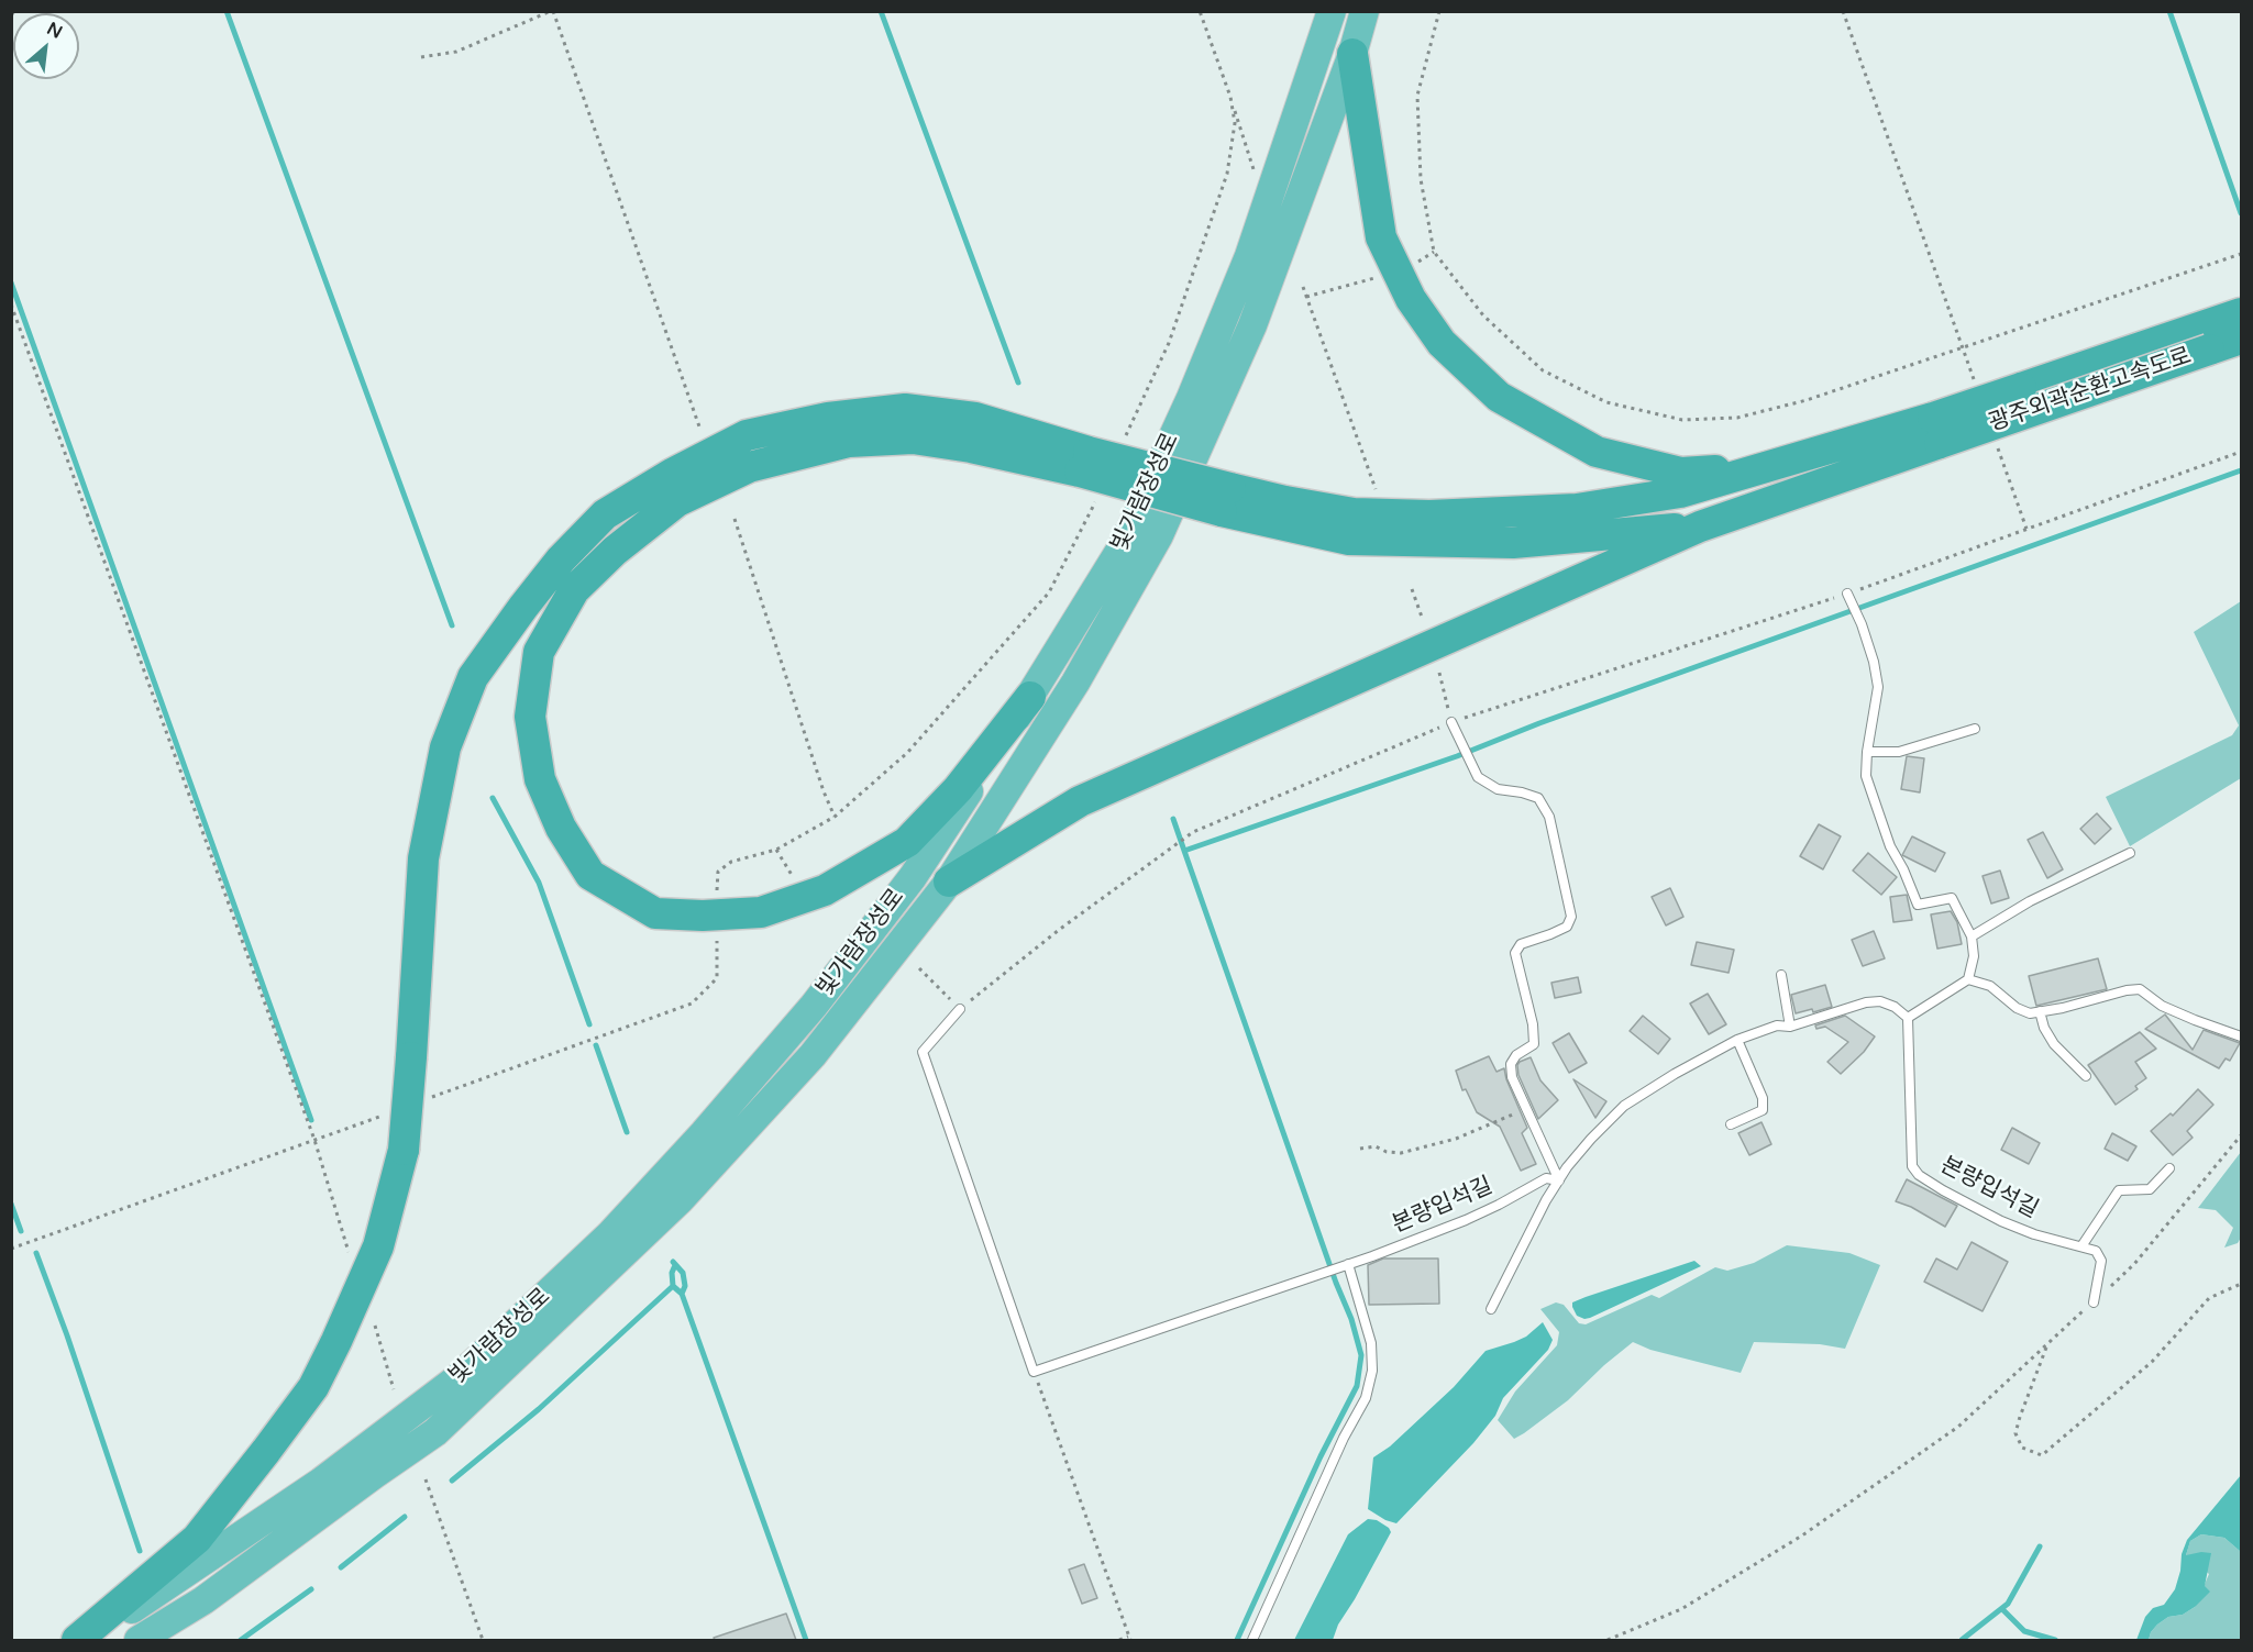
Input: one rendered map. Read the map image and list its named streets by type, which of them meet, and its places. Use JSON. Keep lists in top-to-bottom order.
{
  "streets": {
    "highway": ["광주외곽순환고속도로", "빛가람장성로"],
    "lane": ["본량입석길"]
  },
  "north": "top right"
}
